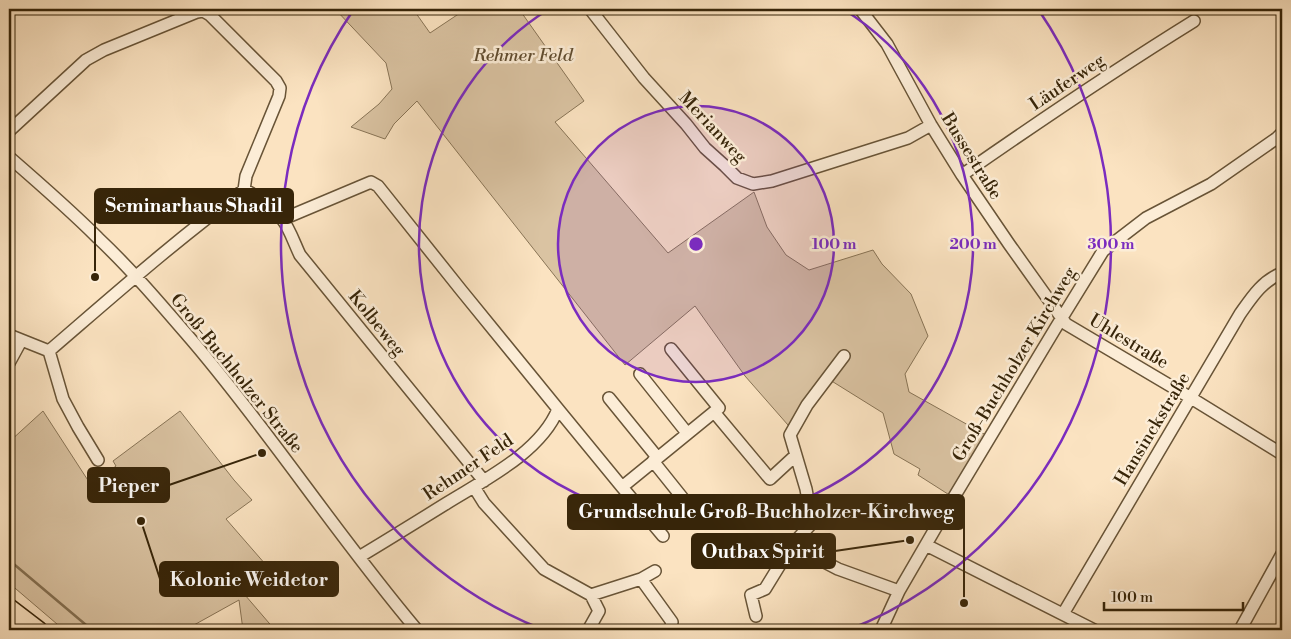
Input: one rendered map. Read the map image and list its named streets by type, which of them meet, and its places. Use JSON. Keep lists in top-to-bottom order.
{
  "streets": {
    "street": [
      "Läuferweg",
      "Merianweg",
      "Bussestraße",
      "Kolbeweg",
      "Uhlestraße",
      "Groß-Buchholzer Kirchweg",
      "Groß-Buchholzer Straße",
      "Hansinckstraße",
      "Rehmer Feld"
    ]
  },
  "crossings": [
    ["Läuferweg", "Bussestraße"],
    ["Merianweg", "Bussestraße"],
    ["Bussestraße", "Uhlestraße"],
    ["Bussestraße", "Groß-Buchholzer Kirchweg"],
    ["Kolbeweg", "Rehmer Feld"],
    ["Uhlestraße", "Groß-Buchholzer Kirchweg"],
    ["Uhlestraße", "Hansinckstraße"],
    ["Groß-Buchholzer Straße", "Rehmer Feld"]
  ],
  "parks": ["Rehmer Feld"],
  "places": [
    "Seminarhaus Shadil",
    "Pieper",
    "Kolonie Weidetor",
    "Outbax Spirit",
    "Grundschule Groß-Buchholzer-Kirchweg"
  ],
  "scale_bar": "100 m",
  "rings": ["100 m", "200 m", "300 m"]
}
